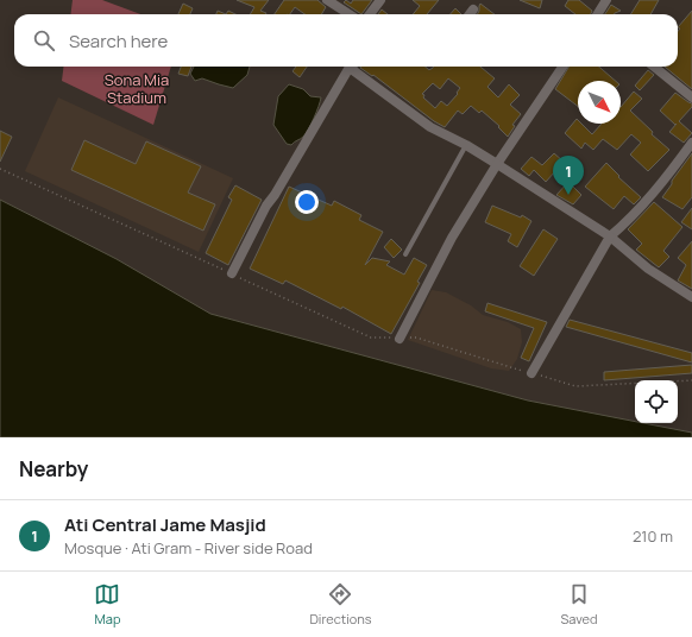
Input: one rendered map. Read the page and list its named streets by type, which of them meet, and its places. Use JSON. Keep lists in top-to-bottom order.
{
  "parks": ["Sona Mia Stadium"],
  "north": "bottom right",
  "page": {
    "search": "Search here",
    "pins": "1",
    "heading": "Nearby",
    "list": [
      {
        "mark": "1",
        "name": "Ati Central Jame Masjid",
        "note": "Mosque · Ati Gram - River side Road",
        "value": "210 m"
      }
    ],
    "nav": ["Map", "Directions", "Saved"]
  }
}
